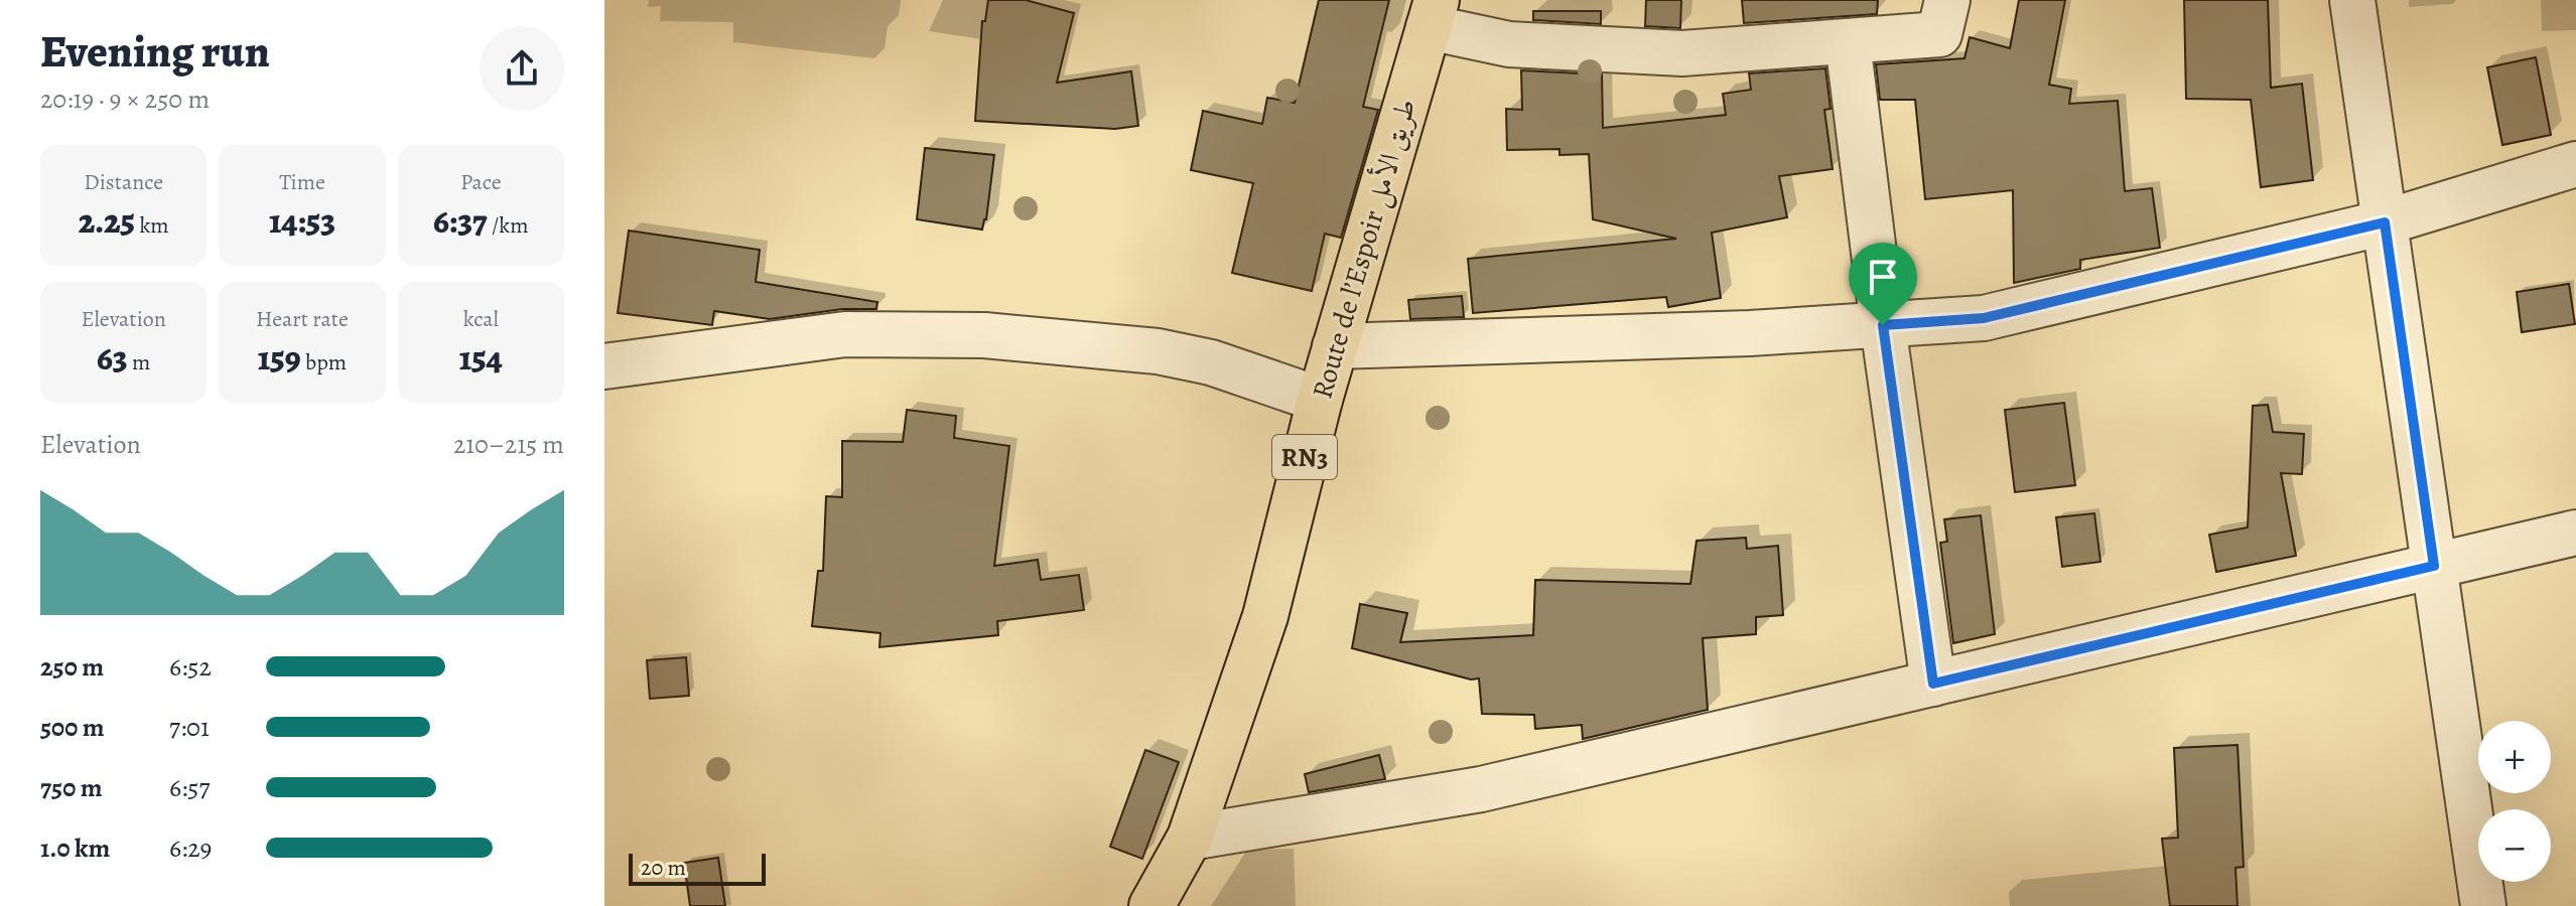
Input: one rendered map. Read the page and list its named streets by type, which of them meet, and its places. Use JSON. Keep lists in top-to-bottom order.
{
  "streets": {
    "highway": ["Route de l’Espoir طريق الأمل", "RN3"]
  },
  "scale_bar": "20 m",
  "page": {
    "heading": ["Evening run", "20:19 · 9 × 250 m"],
    "stats": [
      ["Distance", "2.25 km"],
      ["Time", "14:53"],
      ["Pace", "6:37 /km"],
      ["Elevation", "63 m"],
      ["Heart rate", "159 bpm"],
      ["kcal", "154"]
    ],
    "chart": ["Elevation", "210–215 m"],
    "list": [
      {
        "name": "250 m",
        "note": "6:52"
      },
      {
        "name": "500 m",
        "note": "7:01"
      },
      {
        "name": "750 m",
        "note": "6:57"
      },
      {
        "name": "1.0 km",
        "note": "6:29"
      }
    ],
    "map_buttons": ["+", "−"],
    "scale": "20 m"
  }
}
